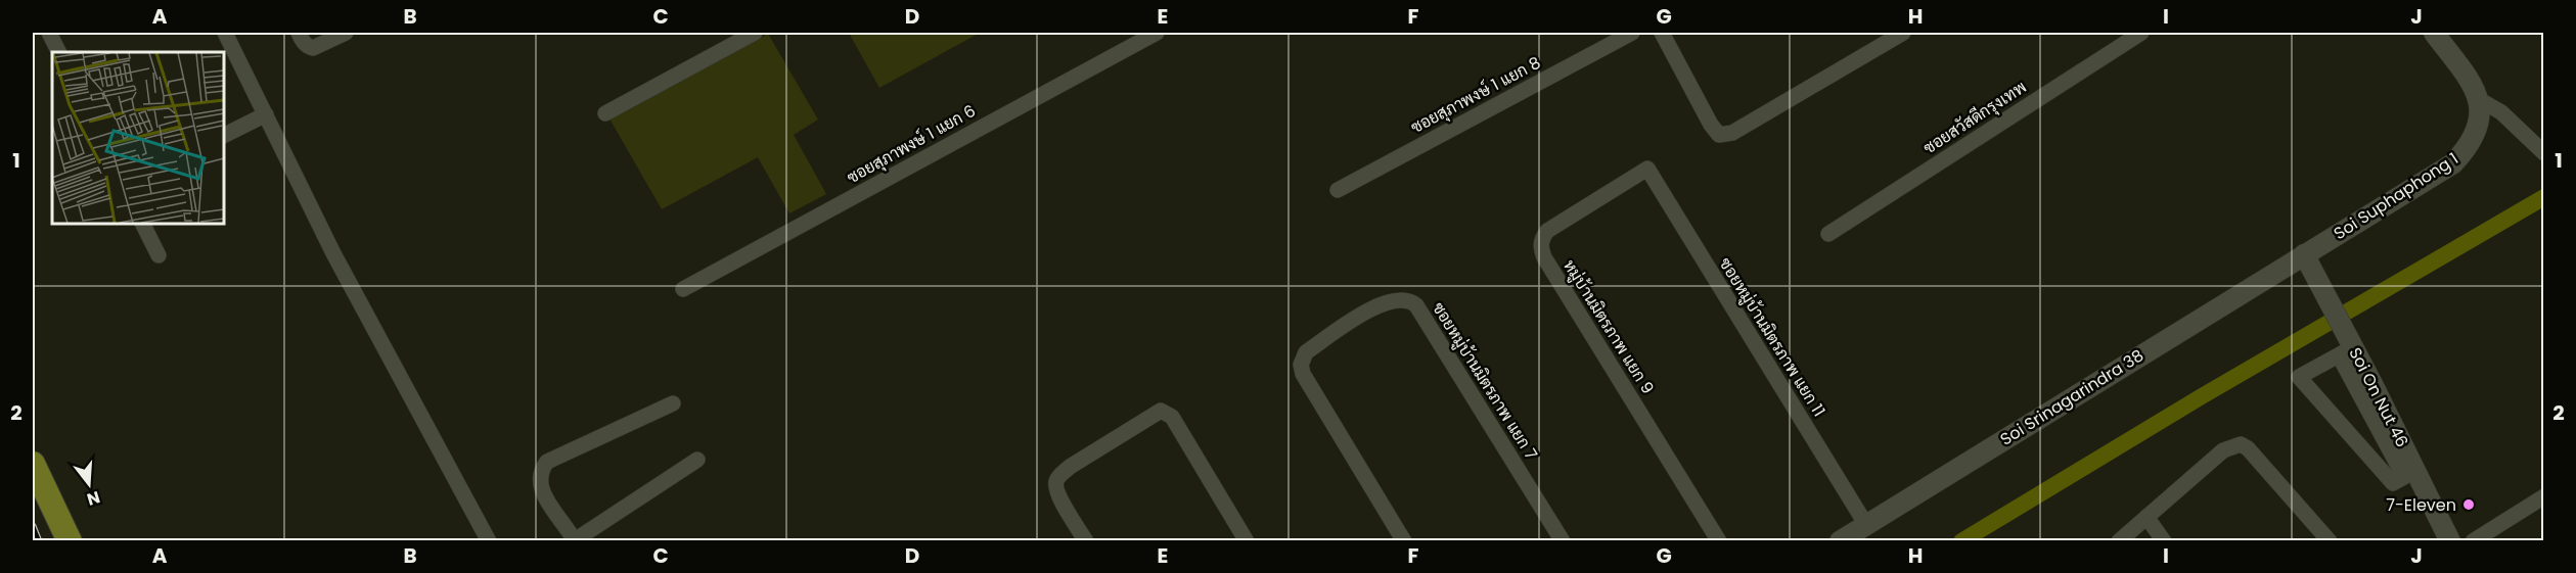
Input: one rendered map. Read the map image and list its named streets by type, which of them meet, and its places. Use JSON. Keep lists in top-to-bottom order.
{
  "streets": {
    "street": [
      "ซอยสุภาพงษ์ 1 แยก 8",
      "ซอยสวัสดีกรุงเทพ",
      "ซอยสุภาพงษ์ 1 แยก 6",
      "Soi Suphaphong 1",
      "หมู่บ้านมิตรภาพ แยก 9",
      "ซอยหมู่บ้านมิตรภาพ แยก 11",
      "ซอยหมู่บ้านมิตรภาพ แยก 7",
      "Soi Srinagarindra 38",
      "Soi On Nut 46"
    ]
  },
  "crossings": [
    ["Soi Suphaphong 1", "Soi Srinagarindra 38"],
    ["Soi Suphaphong 1", "Soi On Nut 46"],
    ["หมู่บ้านมิตรภาพ แยก 9", "ซอยหมู่บ้านมิตรภาพ แยก 11"],
    ["ซอยหมู่บ้านมิตรภาพ แยก 11", "Soi Srinagarindra 38"],
    ["Soi Srinagarindra 38", "Soi On Nut 46"]
  ],
  "places": ["7-Eleven"],
  "north": "bottom",
  "grid": {
    "columns": [
      "A",
      "B",
      "C",
      "D",
      "E",
      "F",
      "G",
      "H",
      "I",
      "J"
    ],
    "rows": ["1", "2"]
  }
}
